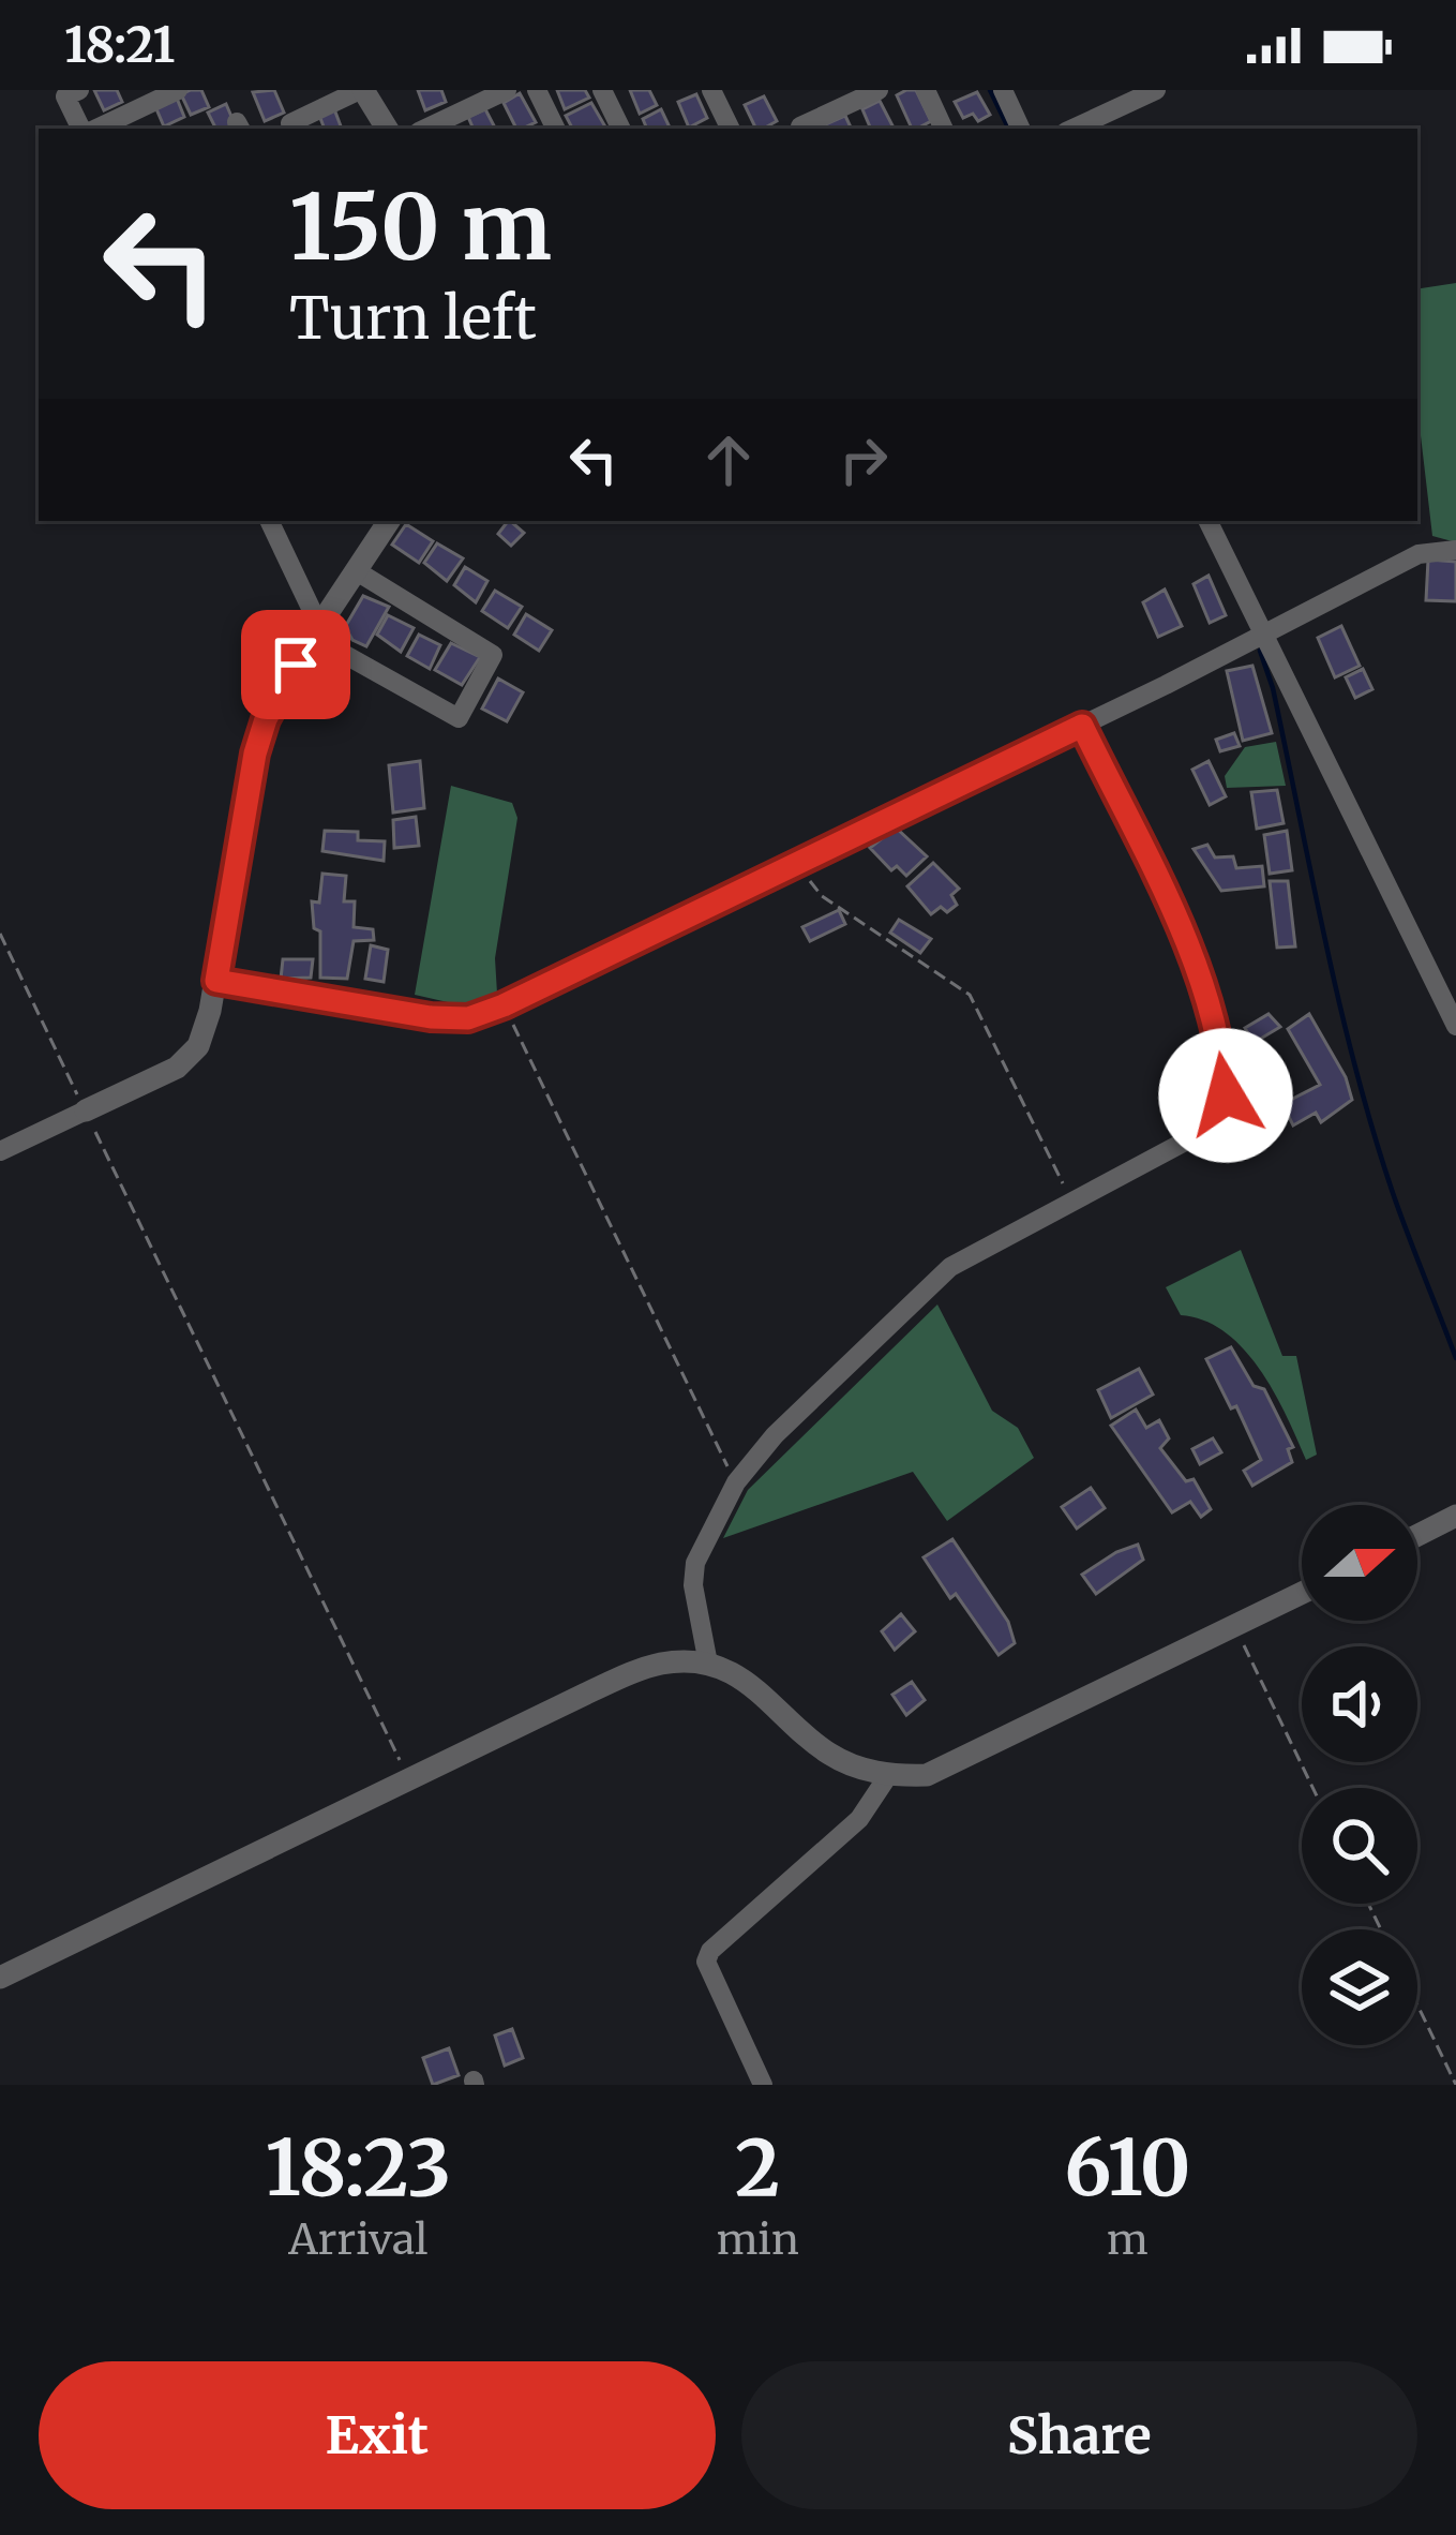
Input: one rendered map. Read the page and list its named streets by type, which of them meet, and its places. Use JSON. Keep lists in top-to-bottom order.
{
  "north": "right",
  "page": {
    "status": "18:21",
    "turn": ["150 m", "Turn left"],
    "eta": [
      "18:23",
      "Arrival",
      "2",
      "min",
      "610",
      "m"
    ],
    "buttons": ["Exit", "Share"]
  }
}
